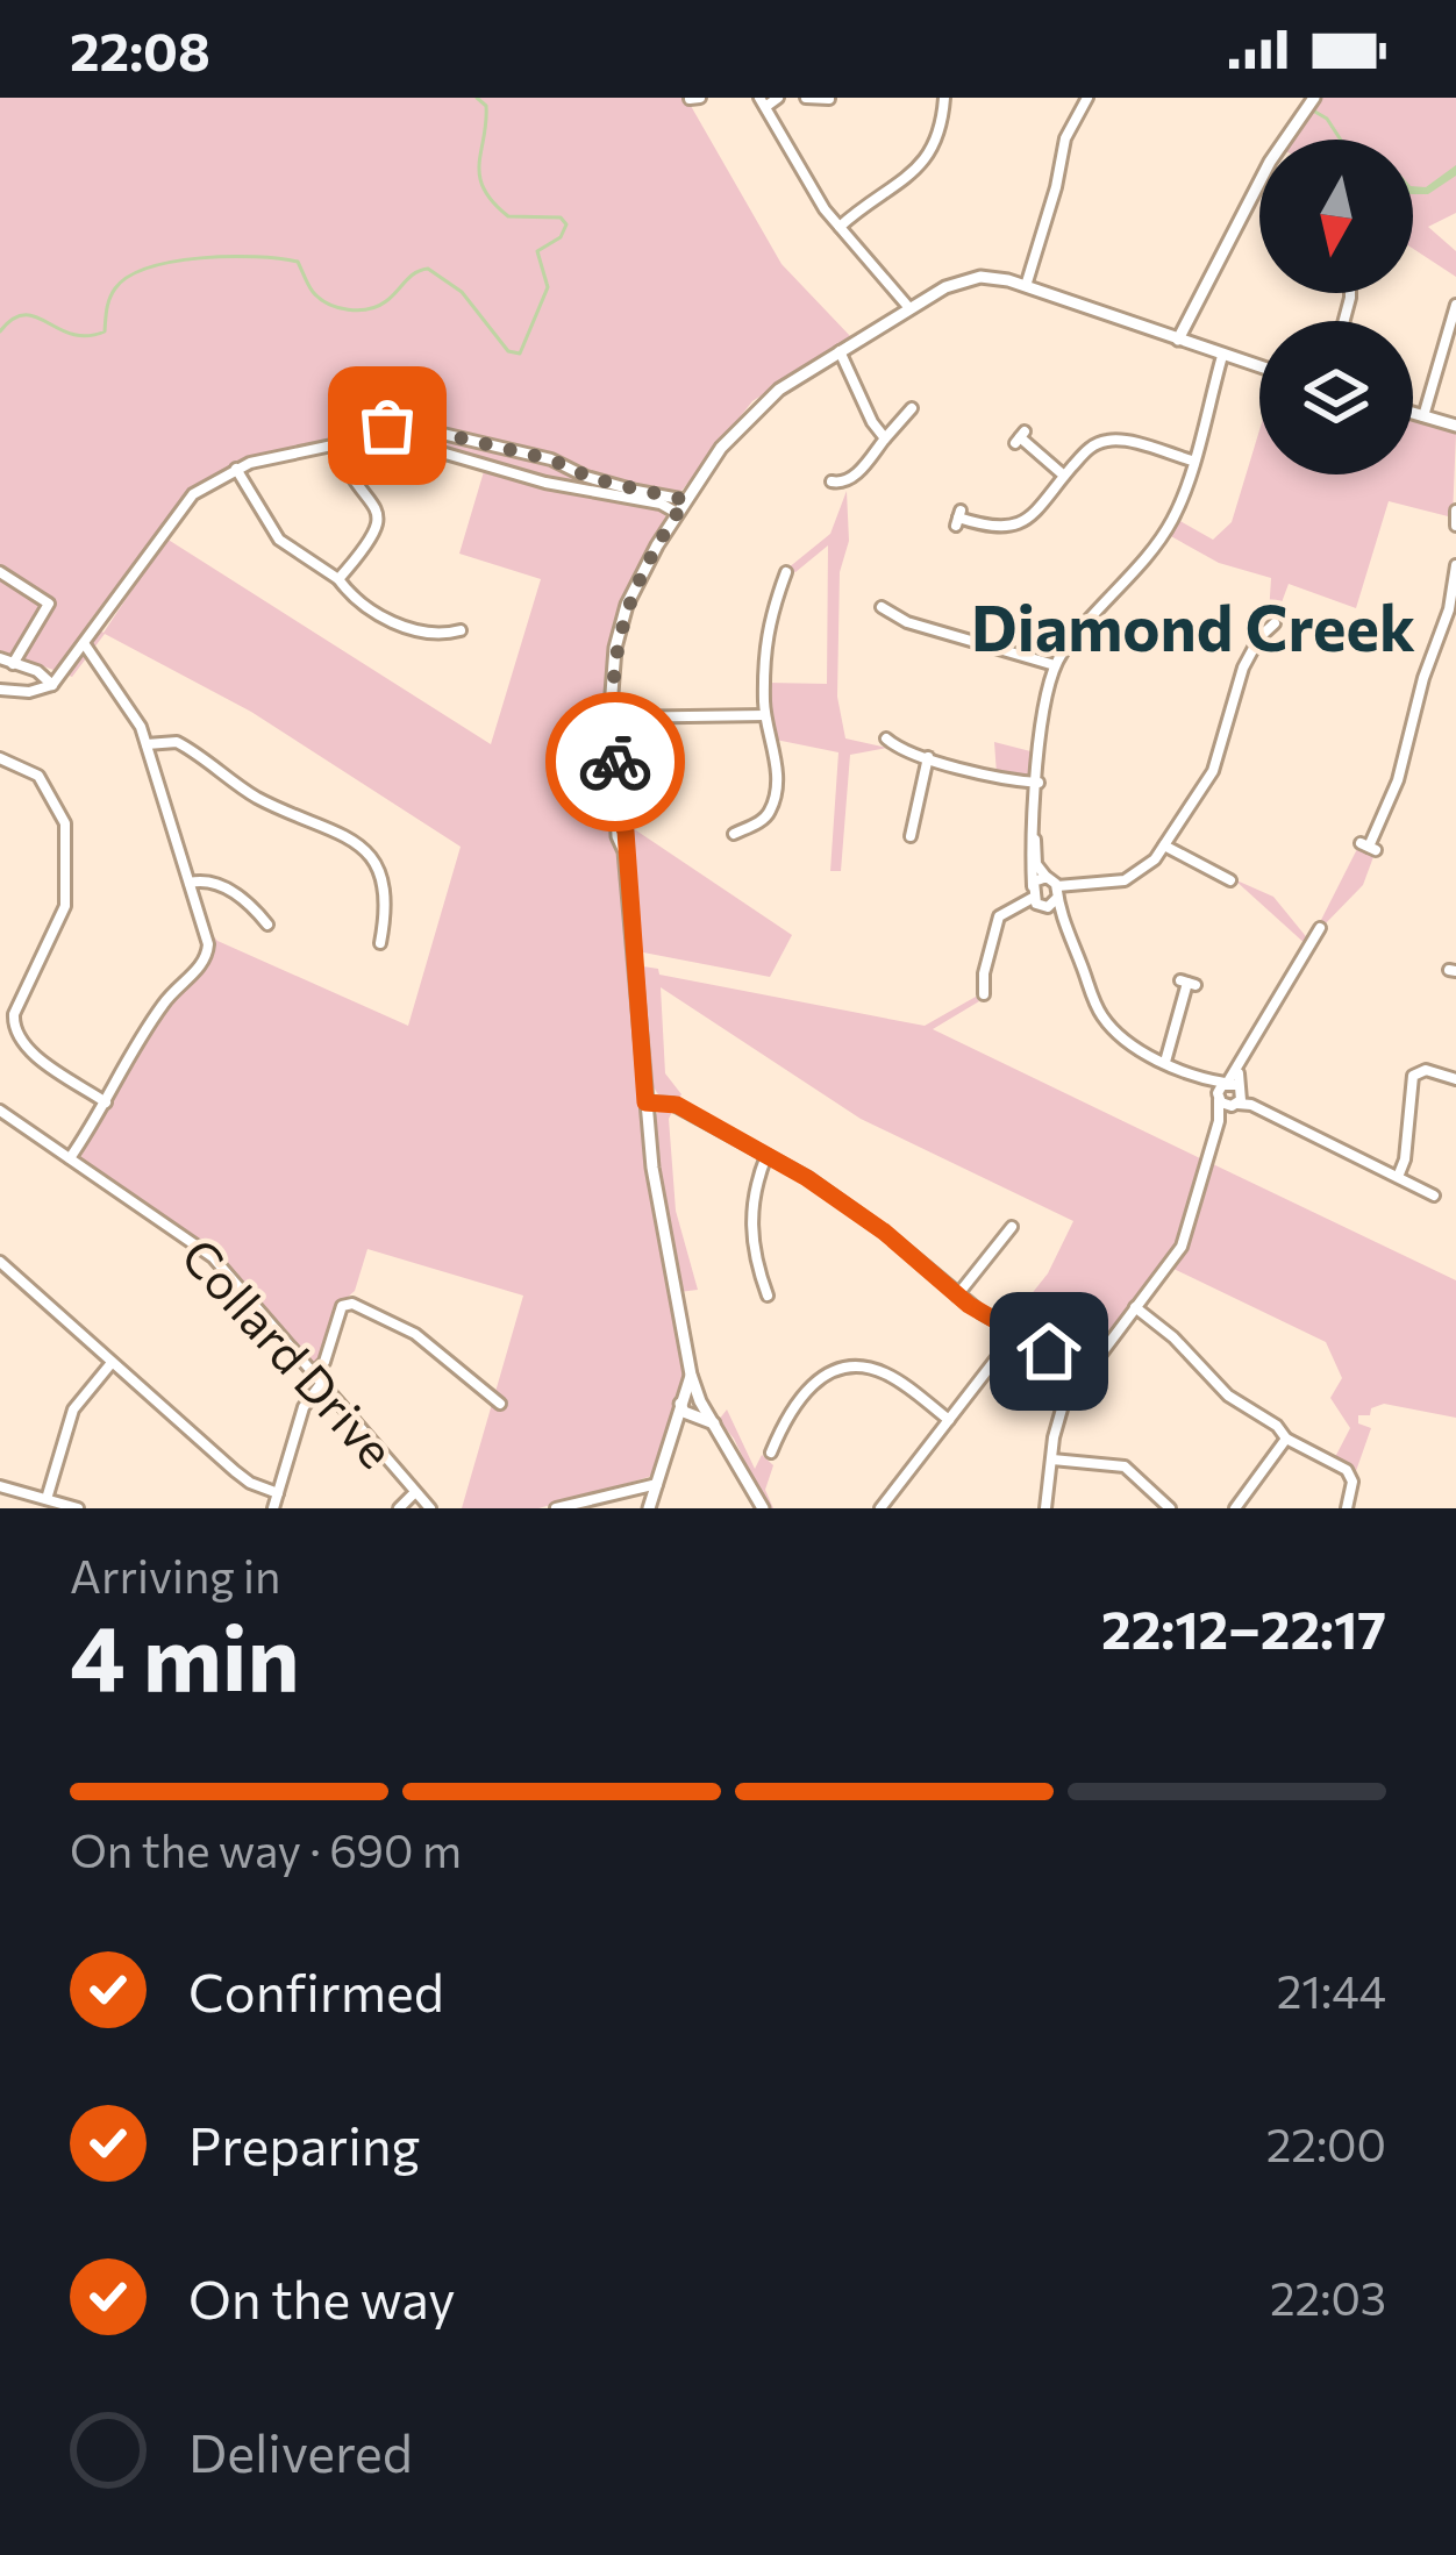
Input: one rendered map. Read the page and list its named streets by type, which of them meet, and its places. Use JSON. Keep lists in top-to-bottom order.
{
  "streets": {
    "street": ["Collard Drive"]
  },
  "districts": ["Diamond Creek"],
  "north": "bottom",
  "page": {
    "status": "22:08",
    "heading": ["4 min", "Arriving in", "22:12–22:17"],
    "bar": "On the way · 690 m",
    "list": [
      ["Confirmed", "21:44"],
      ["Preparing", "22:00"],
      ["On the way", "22:03"],
      "Delivered"
    ]
  }
}
